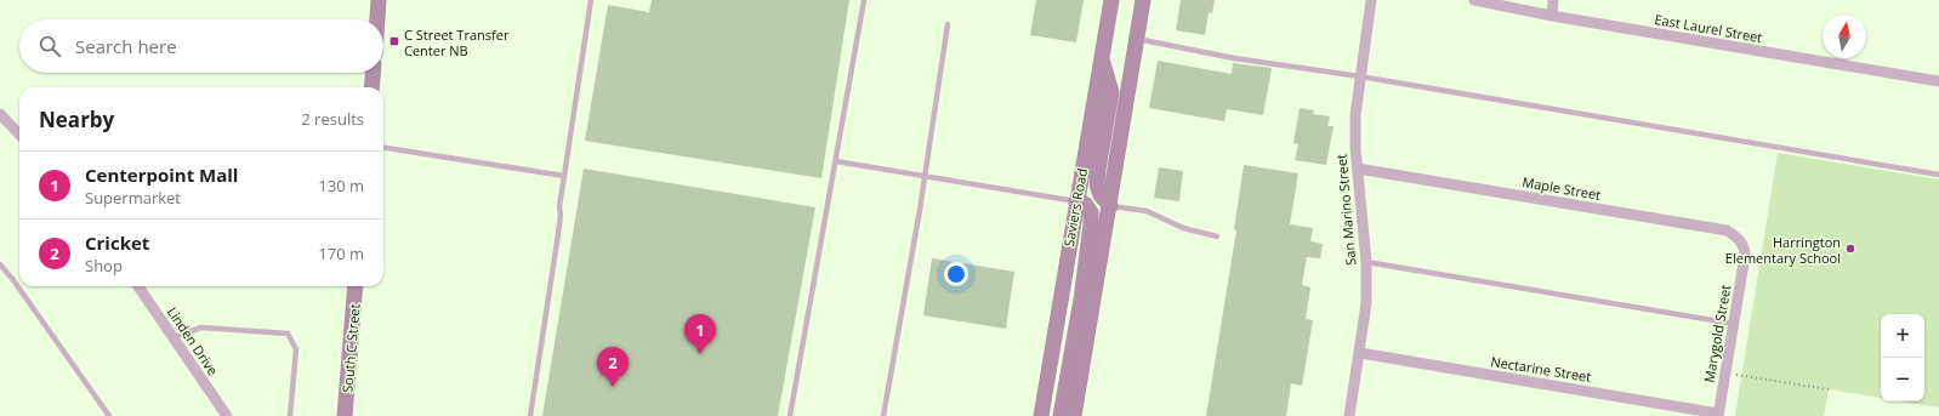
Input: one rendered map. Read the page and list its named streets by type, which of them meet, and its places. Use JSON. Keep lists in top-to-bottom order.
{
  "streets": {
    "main road": ["Saviers Road", "South C Street"],
    "street": [
      "East Laurel Street",
      "Maple Street",
      "San Marino Street",
      "Marygold Street",
      "Linden Drive",
      "Nectarine Street"
    ]
  },
  "crossings": [
    ["Maple Street", "San Marino Street"],
    ["Maple Street", "Marygold Street"],
    ["San Marino Street", "Nectarine Street"],
    ["Marygold Street", "Nectarine Street"]
  ],
  "places": {
    "transit": ["C Street Transfer Center NB"],
    "other": ["Harrington Elementary School"]
  },
  "north": "top",
  "page": {
    "search": "Search here",
    "heading": ["Nearby", "2 results"],
    "list": [
      {
        "mark": "1",
        "name": "Centerpoint Mall",
        "note": "Supermarket",
        "value": "130 m"
      },
      {
        "mark": "2",
        "name": "Cricket",
        "note": "Shop",
        "value": "170 m"
      }
    ],
    "map_buttons": ["+", "−"],
    "pins": ["1", "2"]
  }
}
